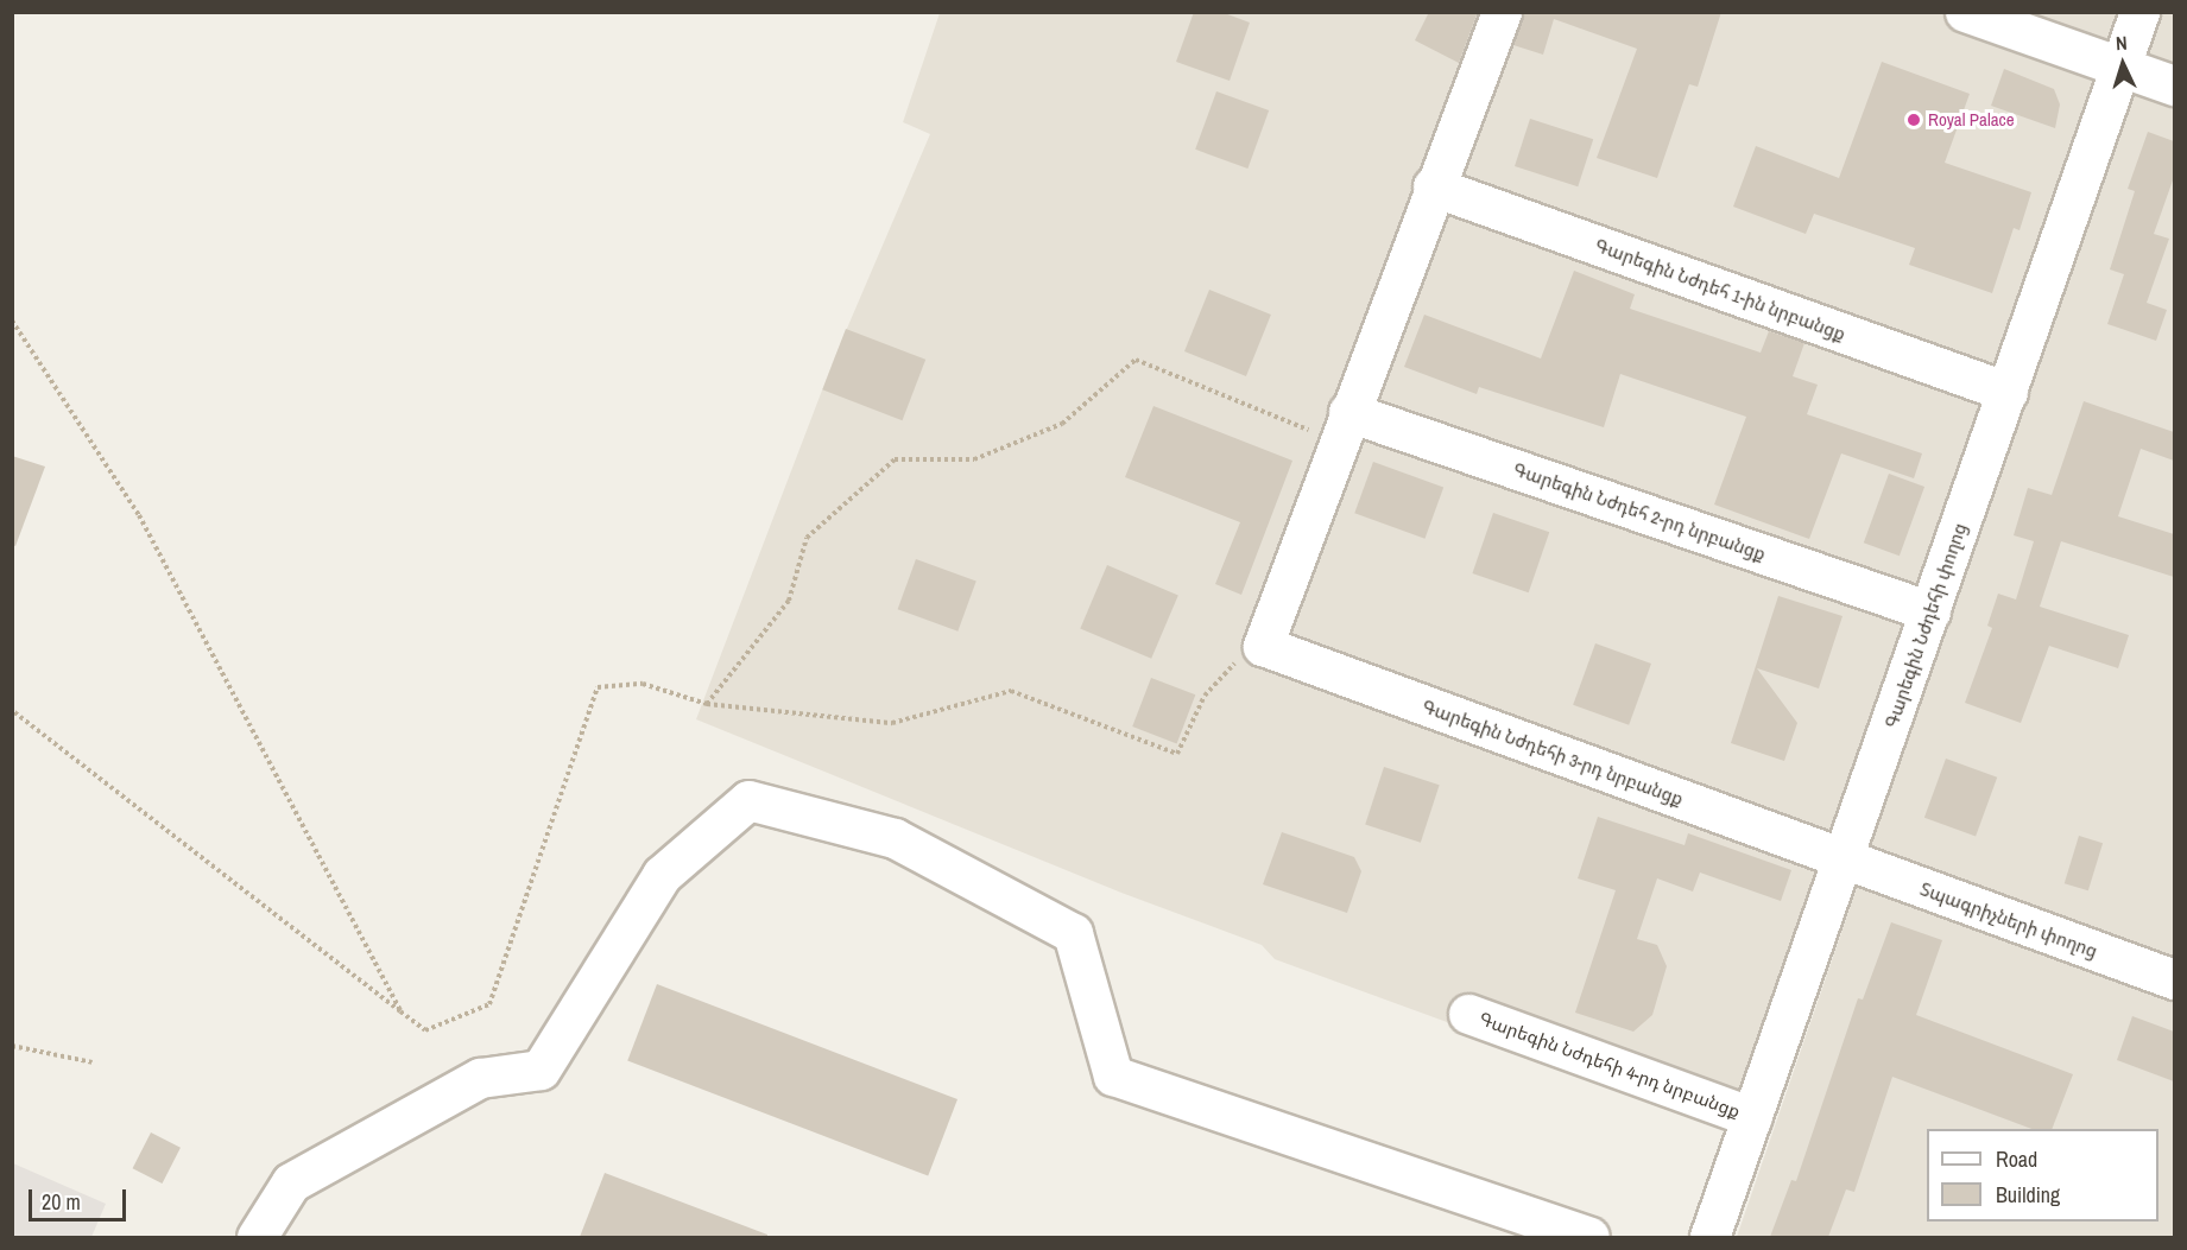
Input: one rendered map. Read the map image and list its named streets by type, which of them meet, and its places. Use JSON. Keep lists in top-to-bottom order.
{
  "streets": {
    "street": [
      "Գարեգին Նժդեհ 1-ին նրբանցք",
      "Գարեգին Նժդեհ 2-րդ նրբանցք",
      "Գարեգին Նժդեհի փողոց",
      "Գարեգին Նժդեհի 3-րդ նրբանցք",
      "Տպագրիչների փողոց",
      "Գարեգին Նժդեհի 4-րդ նրբանցք"
    ]
  },
  "crossings": [
    ["Գարեգին Նժդեհ 1-ին նրբանցք", "Գարեգին Նժդեհի փողոց"],
    ["Գարեգին Նժդեհ 2-րդ նրբանցք", "Գարեգին Նժդեհի փողոց"],
    ["Գարեգին Նժդեհի փողոց", "Գարեգին Նժդեհի 3-րդ նրբանցք"],
    ["Գարեգին Նժդեհի փողոց", "Տպագրիչների փողոց"],
    ["Գարեգին Նժդեհի փողոց", "Գարեգին Նժդեհի 4-րդ նրբանցք"],
    ["Գարեգին Նժդեհի 3-րդ նրբանցք", "Տպագրիչների փողոց"]
  ],
  "places": ["Royal Palace"],
  "legend": ["Road", "Building"],
  "scale_bar": "20 m",
  "north": "top"
}
